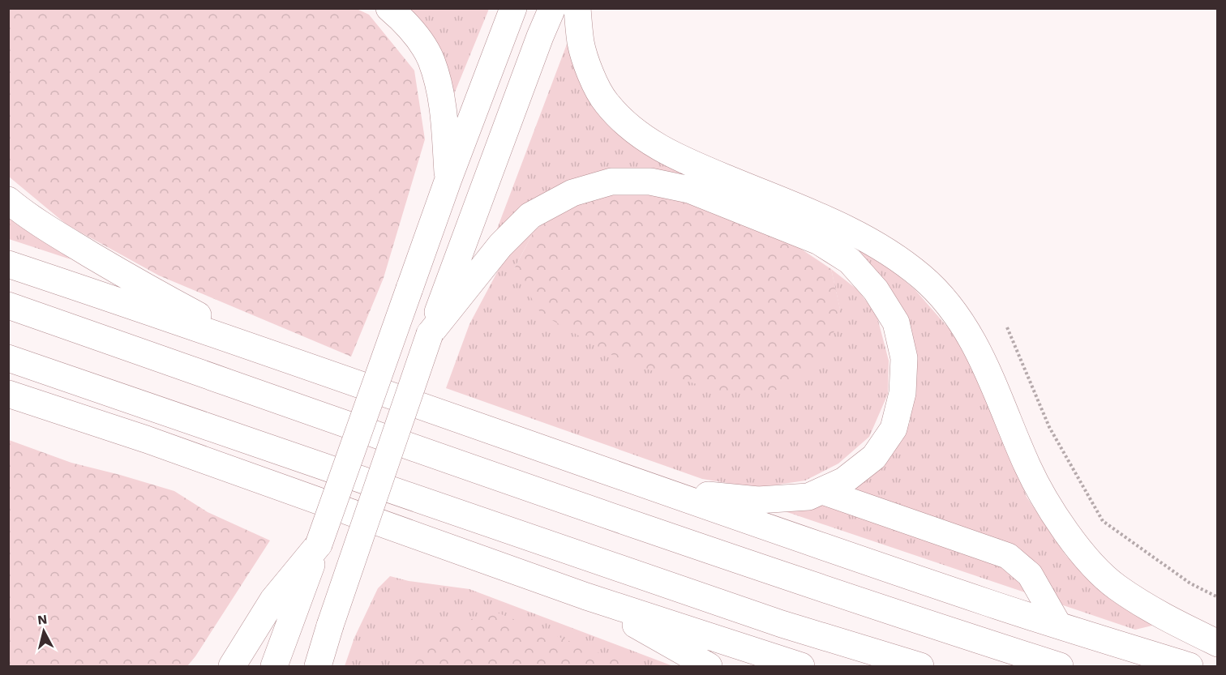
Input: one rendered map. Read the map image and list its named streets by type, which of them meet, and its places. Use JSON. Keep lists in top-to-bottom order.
{
  "north": "top"
}
